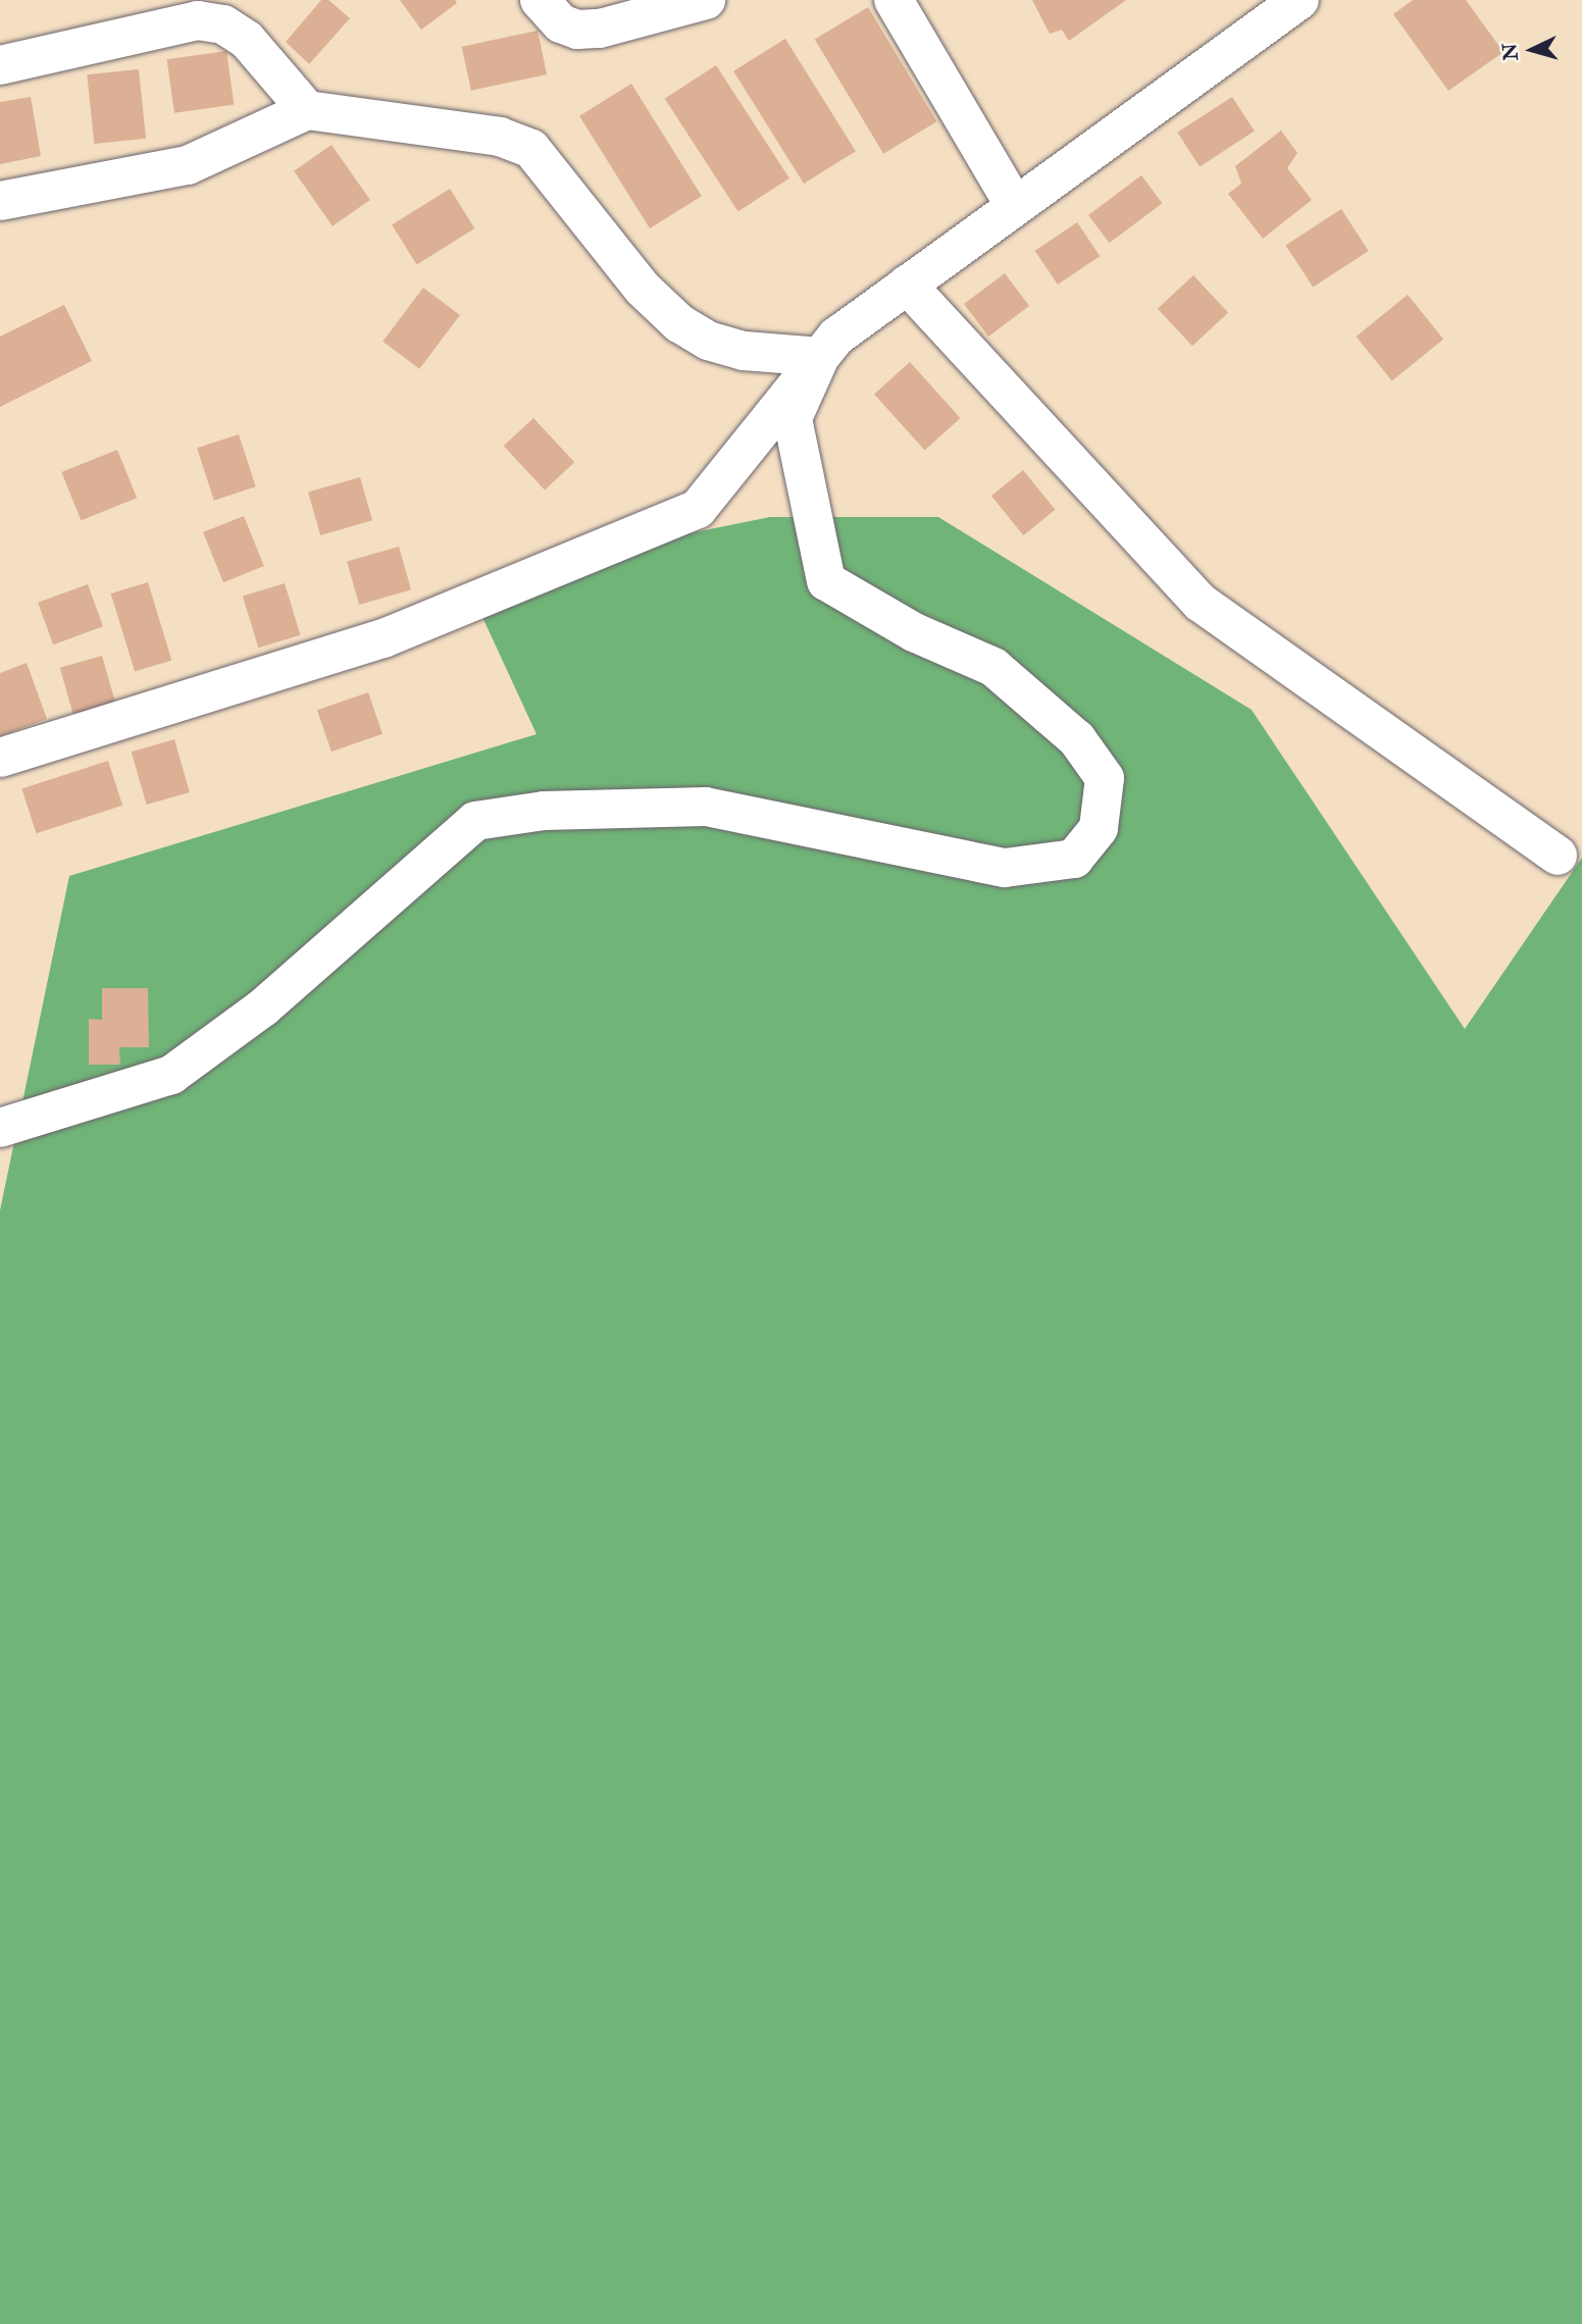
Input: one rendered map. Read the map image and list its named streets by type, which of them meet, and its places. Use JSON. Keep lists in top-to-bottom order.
{
  "north": "left"
}
